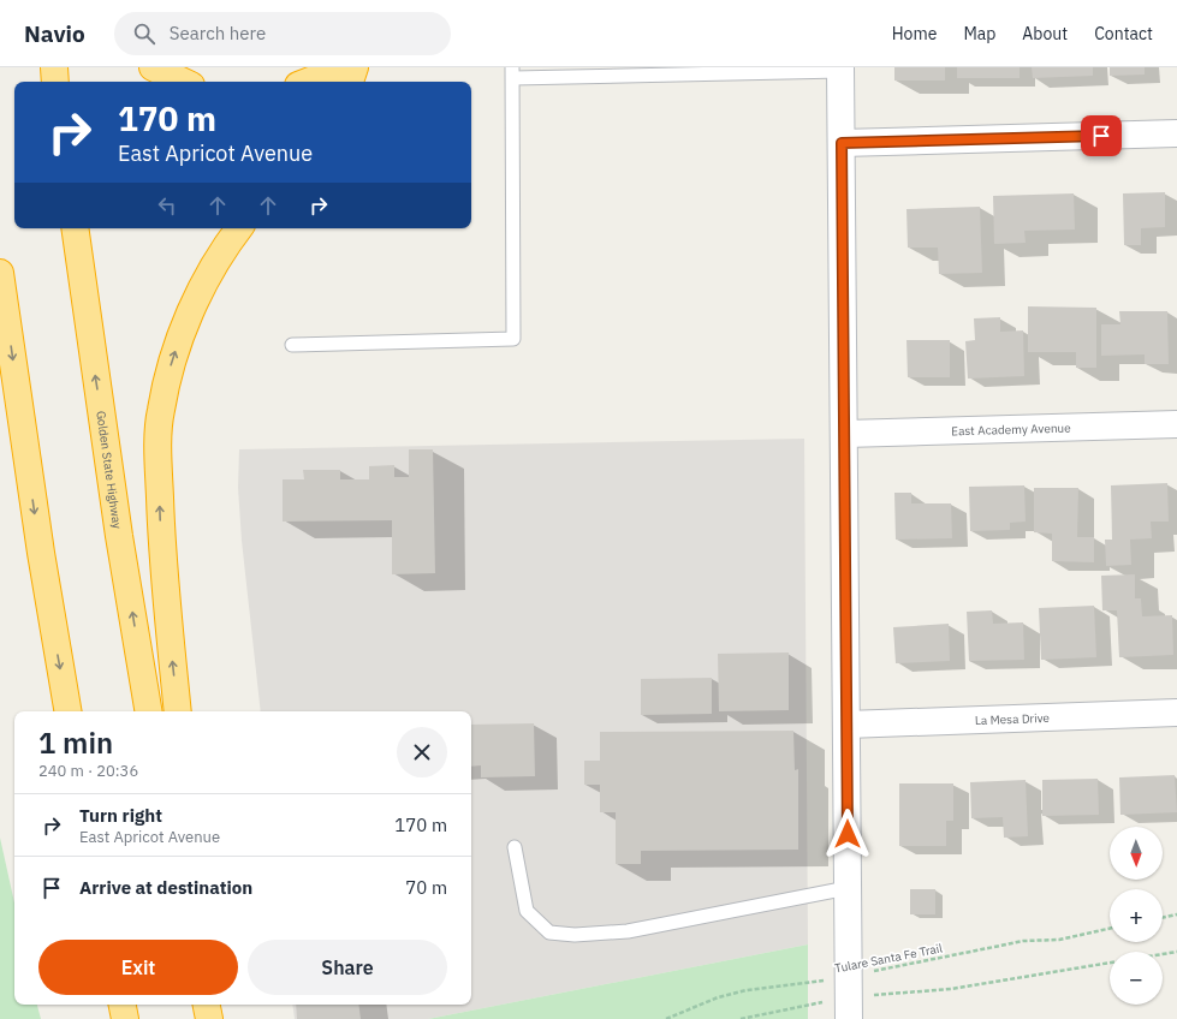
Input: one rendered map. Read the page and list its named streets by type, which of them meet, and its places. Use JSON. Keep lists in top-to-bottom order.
{
  "streets": {
    "highway": ["Golden State Highway"],
    "street": ["East Academy Avenue", "La Mesa Drive"],
    "path": ["Tulare Santa Fe Trail"]
  },
  "north": "bottom",
  "page": {
    "header": "Navio",
    "search": "Search here",
    "nav": [
      "Home",
      "Map",
      "About",
      "Contact"
    ],
    "turn": ["170 m", "East Apricot Avenue"],
    "heading": ["1 min", "240 m · 20:36"],
    "list": [
      {
        "name": "Turn right",
        "note": "East Apricot Avenue",
        "value": "170 m"
      },
      {
        "name": "Arrive at destination",
        "value": "70 m"
      }
    ],
    "map_buttons": ["+", "−"],
    "buttons": ["Exit", "Share"]
  }
}
